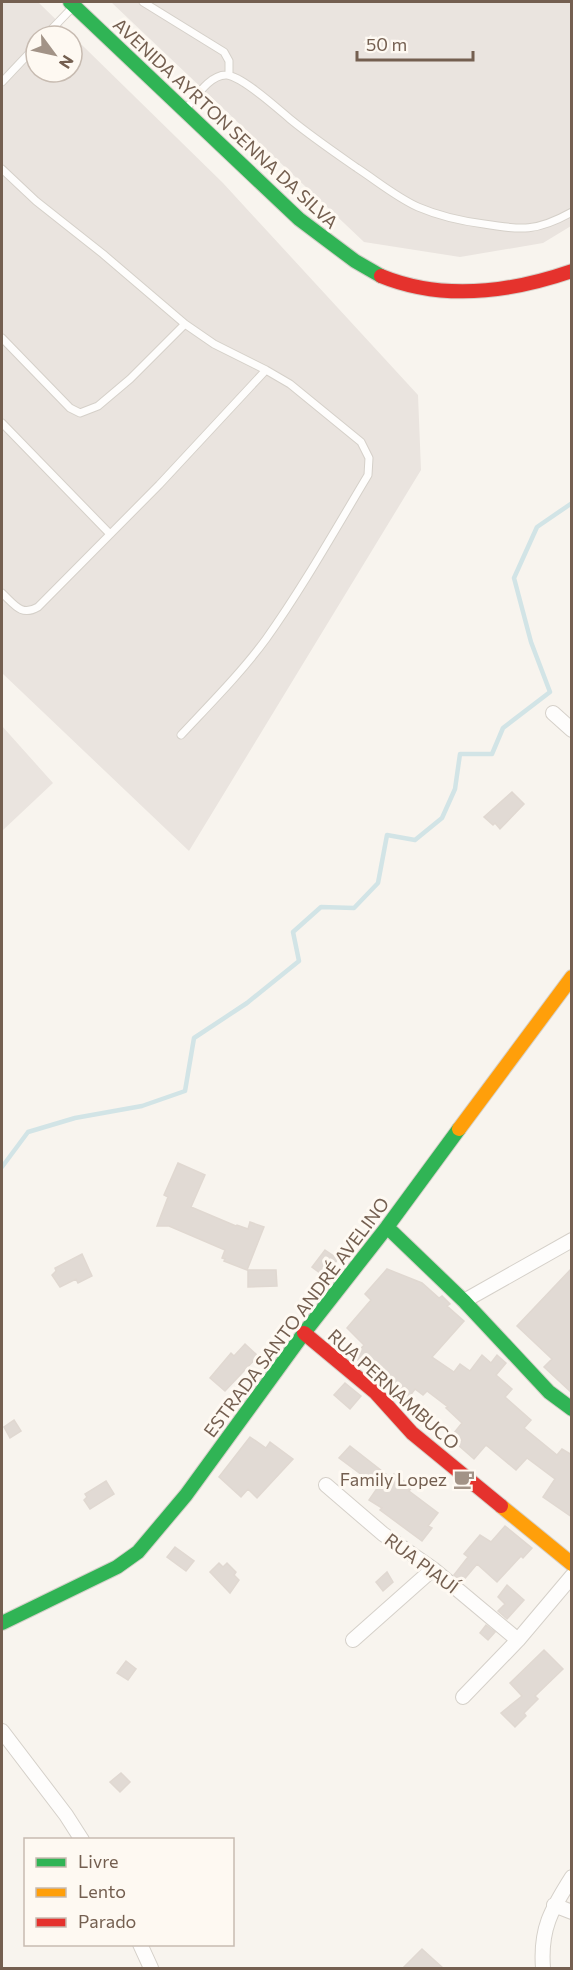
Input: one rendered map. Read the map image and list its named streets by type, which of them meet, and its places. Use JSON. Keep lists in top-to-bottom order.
{
  "streets": {
    "main road": ["AVENIDA AYRTON SENNA DA SILVA", "ESTRADA SANTO ANDRÉ AVELINO", "RUA PERNAMBUCO"],
    "street": ["RUA PIAUÍ"]
  },
  "crossings": [
    ["ESTRADA SANTO ANDRÉ AVELINO", "RUA PERNAMBUCO"]
  ],
  "places": {
    "cafe": ["Family Lopez"]
  },
  "legend": ["Livre", "Lento", "Parado"],
  "scale_bar": "50 m",
  "north": "bottom right"
}
